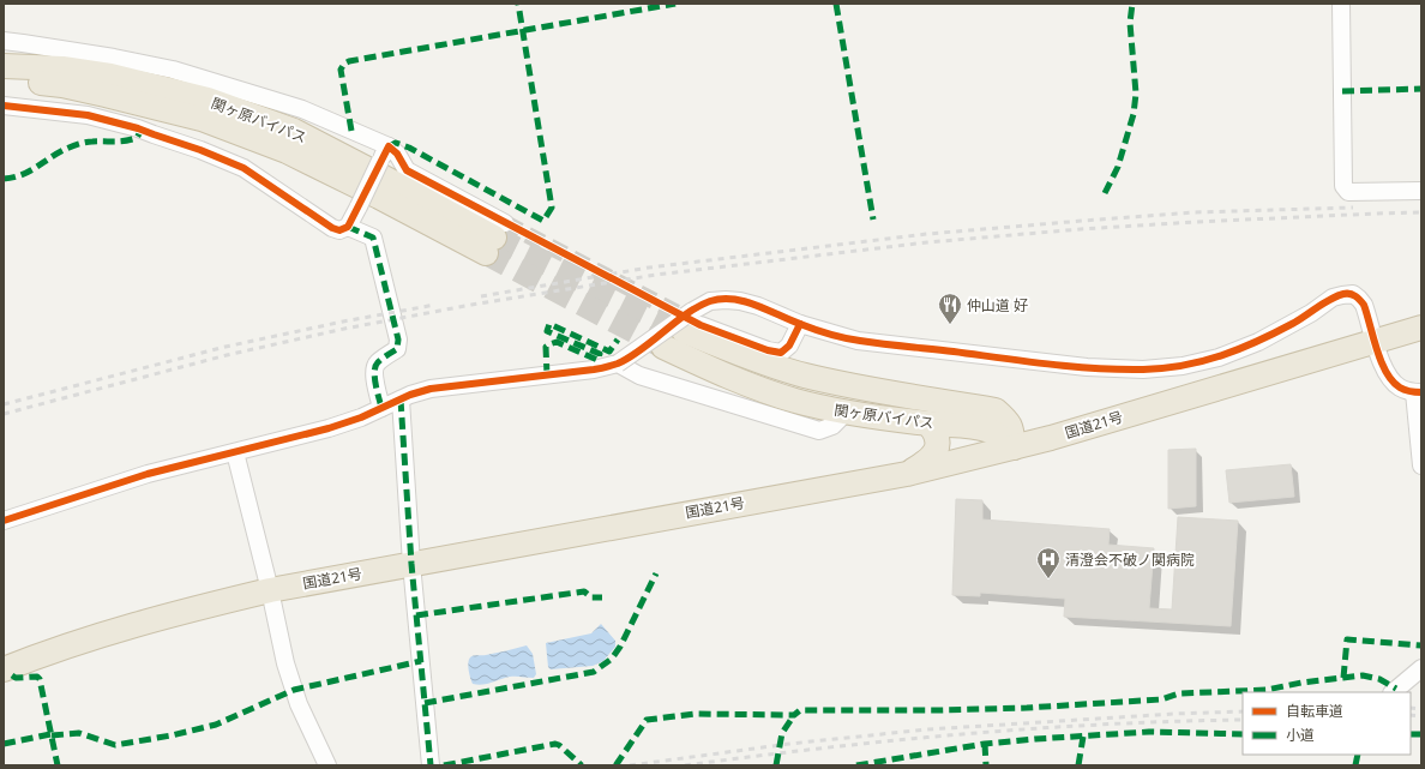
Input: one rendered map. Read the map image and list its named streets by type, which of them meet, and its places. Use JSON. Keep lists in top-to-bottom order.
{
  "streets": {
    "highway": ["関ヶ原バイパス", "国道21号"]
  },
  "crossings": [
    ["関ヶ原バイパス", "国道21号"]
  ],
  "places": {
    "restaurant": ["仲山道 好"],
    "hospital": ["清澄会不破ノ関病院"]
  },
  "legend": ["自転車道", "小道"]
}
